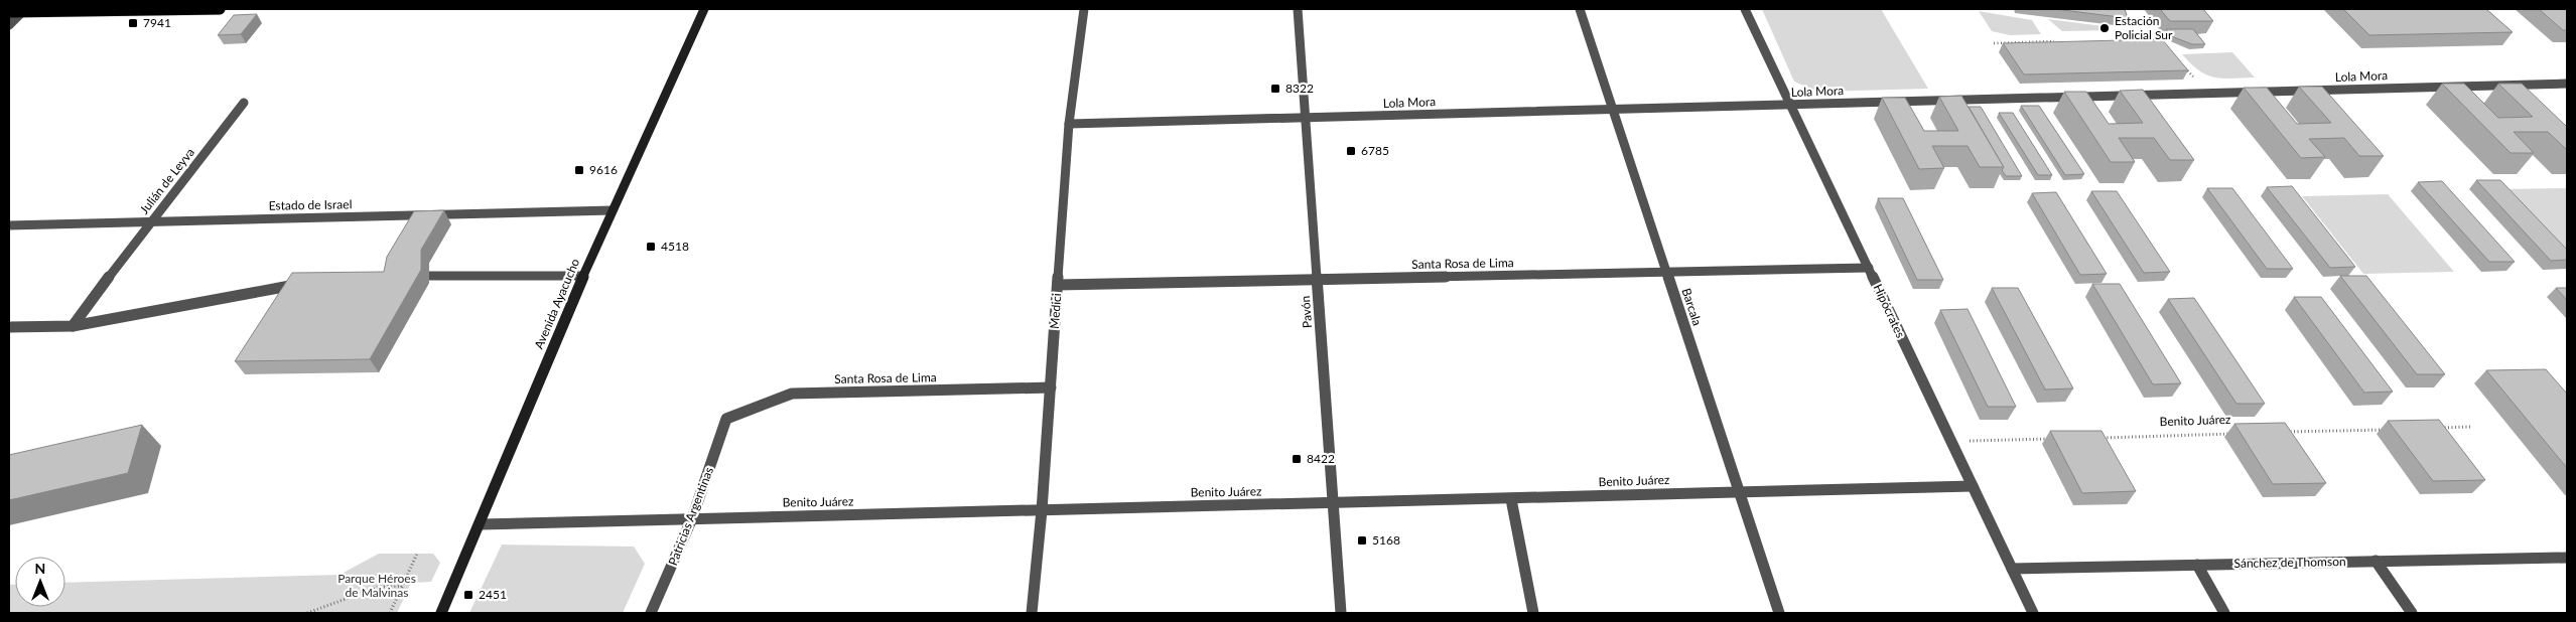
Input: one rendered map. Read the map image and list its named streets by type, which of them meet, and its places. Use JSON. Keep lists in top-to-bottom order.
{
  "streets": {
    "main road": ["Avenida Ayacucho"],
    "street": [
      "Lola Mora",
      "Julián de Leyva",
      "Estado de Israel",
      "Santa Rosa de Lima",
      "Barcala",
      "Medici",
      "Hipócrates",
      "Pavón",
      "Benito Juárez",
      "Patricias Argentinas",
      "Sánchez de Thomson"
    ]
  },
  "crossings": [
    ["Lola Mora", "Barcala"],
    ["Lola Mora", "Medici"],
    ["Lola Mora", "Hipócrates"],
    ["Lola Mora", "Pavón"],
    ["Julián de Leyva", "Estado de Israel"],
    ["Estado de Israel", "Avenida Ayacucho"],
    ["Santa Rosa de Lima", "Barcala"],
    ["Santa Rosa de Lima", "Medici"],
    ["Santa Rosa de Lima", "Hipócrates"],
    ["Santa Rosa de Lima", "Pavón"],
    ["Santa Rosa de Lima", "Patricias Argentinas"],
    ["Avenida Ayacucho", "Benito Juárez"],
    ["Barcala", "Benito Juárez"],
    ["Medici", "Benito Juárez"],
    ["Hipócrates", "Benito Juárez"],
    ["Hipócrates", "Sánchez de Thomson"],
    ["Pavón", "Benito Juárez"],
    ["Benito Juárez", "Patricias Argentinas"]
  ],
  "parks": ["Parque Héroes de Malvinas"],
  "places": {
    "transit": [
      "7941",
      "8322",
      "6785",
      "9616",
      "4518",
      "8422",
      "5168",
      "2451"
    ],
    "other": ["Estación Policial Sur"]
  },
  "north": "top"
}
